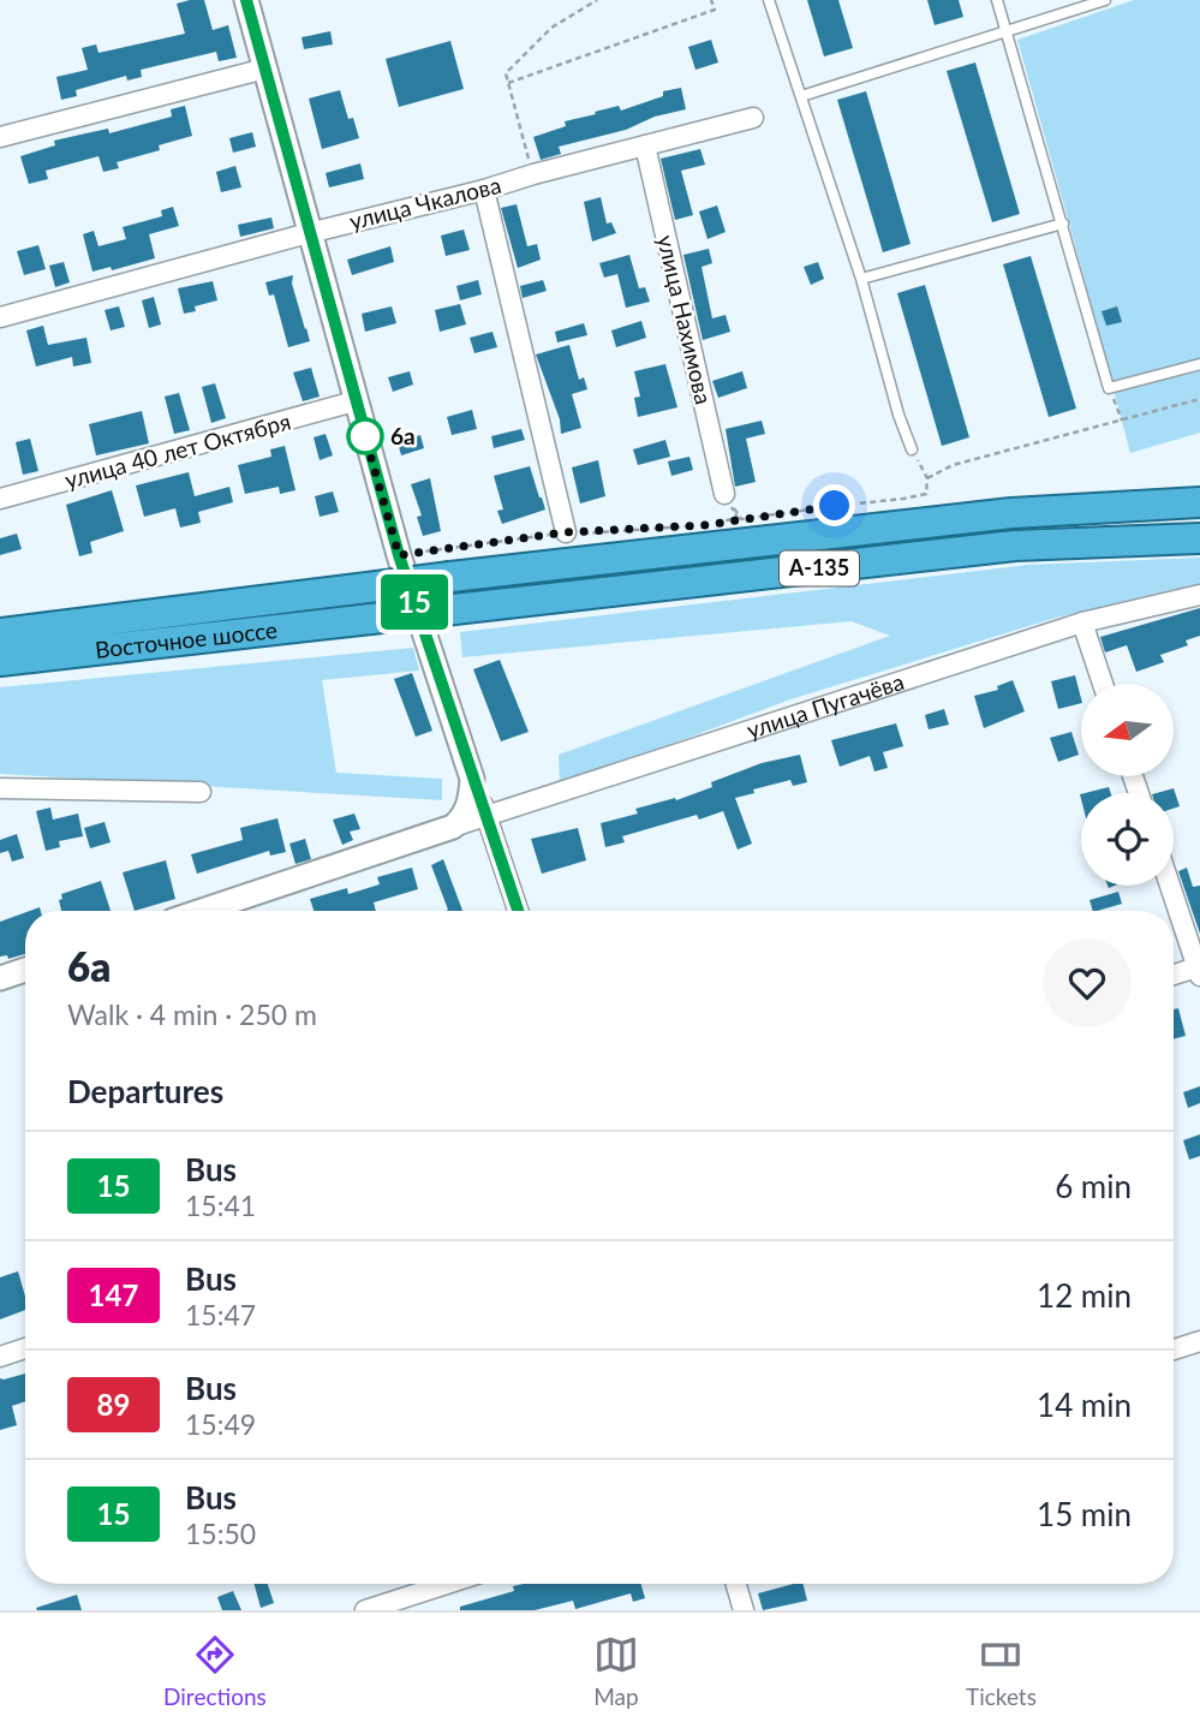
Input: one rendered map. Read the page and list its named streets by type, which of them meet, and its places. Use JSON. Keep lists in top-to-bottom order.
{
  "streets": {
    "highway": ["А-135", "Восточное шоссе"],
    "street": [
      "улица Чкалова",
      "улица Нахимова",
      "улица 40 лет Октября",
      "улица Пугачёва"
    ]
  },
  "crossings": [
    ["улица Чкалова", "улица Нахимова"],
    ["А-135", "Восточное шоссе"]
  ],
  "places": ["6а"],
  "lines": ["bus line 15"],
  "north": "left",
  "page": {
    "on_map": "15",
    "heading": [
      ["6а", "Walk · 4 min · 250 m"],
      "Departures"
    ],
    "list": [
      {
        "mark": "15",
        "name": "Bus",
        "note": "15:41",
        "value": "6 min"
      },
      {
        "mark": "147",
        "name": "Bus",
        "note": "15:47",
        "value": "12 min"
      },
      {
        "mark": "89",
        "name": "Bus",
        "note": "15:49",
        "value": "14 min"
      },
      {
        "mark": "15",
        "name": "Bus",
        "note": "15:50",
        "value": "15 min"
      }
    ],
    "tabs": ["Directions", "Map", "Tickets"]
  }
}
